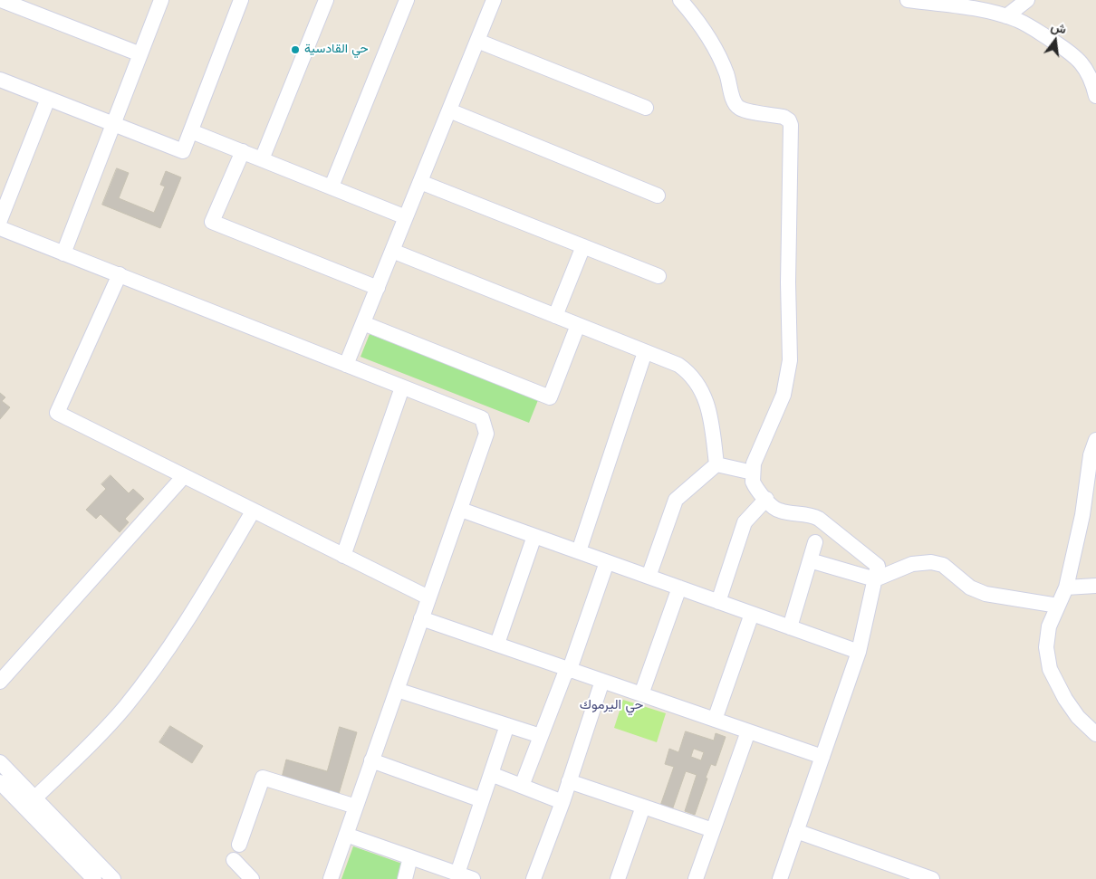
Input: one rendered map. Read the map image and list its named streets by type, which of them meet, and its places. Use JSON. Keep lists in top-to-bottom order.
{
  "districts": ["حي اليرموك"],
  "places": ["حي القادسية"],
  "north": "top"
}
